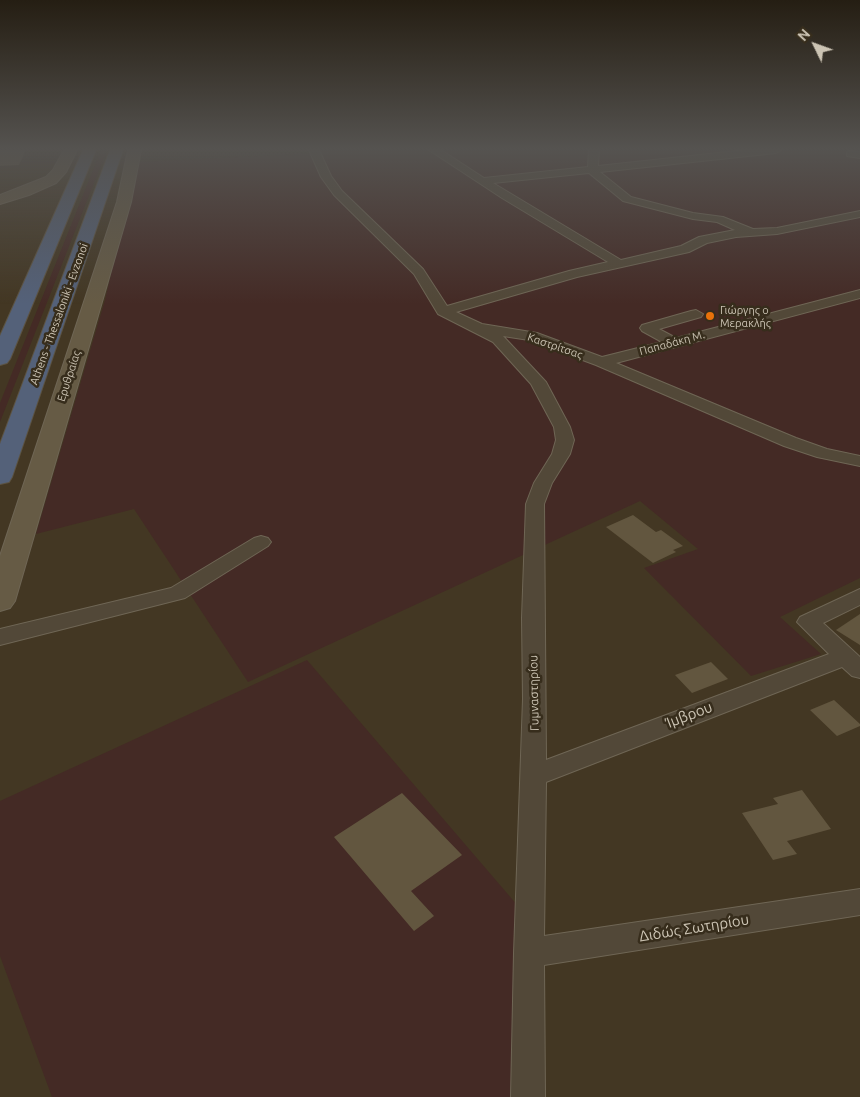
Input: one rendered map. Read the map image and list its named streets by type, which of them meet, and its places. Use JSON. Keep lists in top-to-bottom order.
{
  "streets": {
    "highway": ["Athens - Thessaloniki - Evzonoi"],
    "main road": ["Ερυθραίας"],
    "street": [
      "Παπαδάκη Μ.",
      "Καστρίτσας",
      "Γυμναστηρίου",
      "Ίμβρου",
      "Διδώς Σωτηρίου"
    ]
  },
  "crossings": [
    ["Παπαδάκη Μ.", "Καστρίτσας"],
    ["Καστρίτσας", "Γυμναστηρίου"],
    ["Γυμναστηρίου", "Ίμβρου"],
    ["Γυμναστηρίου", "Διδώς Σωτηρίου"]
  ],
  "places": ["Γιώργης ο Μερακλής"],
  "north": "top left"
}
